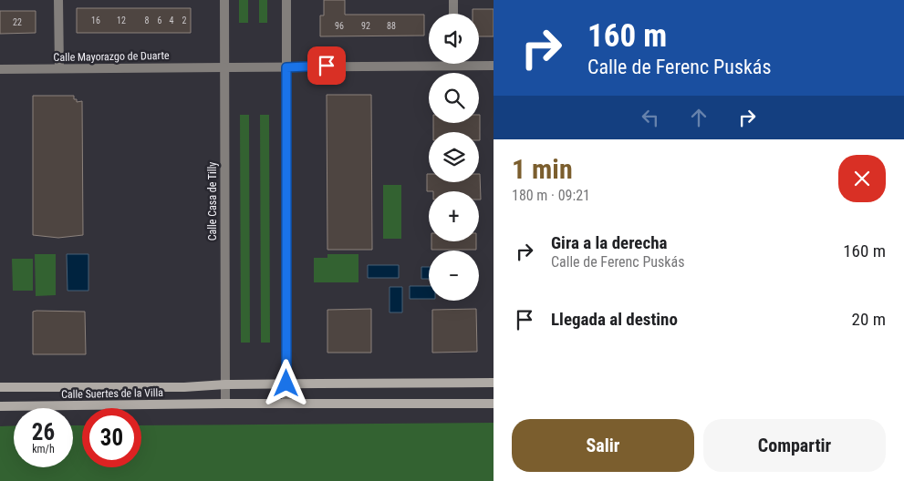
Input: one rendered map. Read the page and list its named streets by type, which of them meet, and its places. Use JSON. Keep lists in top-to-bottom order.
{
  "streets": {
    "main road": ["Calle Suertes de la Villa"],
    "street": ["Calle Mayorazgo de Duarte", "Calle Casa de Tilly"]
  },
  "crossings": [
    ["Calle Mayorazgo de Duarte", "Calle Casa de Tilly"],
    ["Calle Casa de Tilly", "Calle Suertes de la Villa"]
  ],
  "house_numbers": [
    "16",
    "12",
    "8",
    "6",
    "4",
    "2",
    "22",
    "96",
    "92",
    "88"
  ],
  "page": {
    "turn": ["160 m", "Calle de Ferenc Puskás"],
    "map_buttons": ["+", "−"],
    "heading": ["1 min", "180 m · 09:21"],
    "list": [
      {
        "name": "Gira a la derecha",
        "note": "Calle de Ferenc Puskás",
        "value": "160 m"
      },
      {
        "name": "Llegada al destino",
        "value": "20 m"
      }
    ],
    "speed": "26 km/h",
    "limit": "30",
    "buttons": ["Salir", "Compartir"]
  }
}
